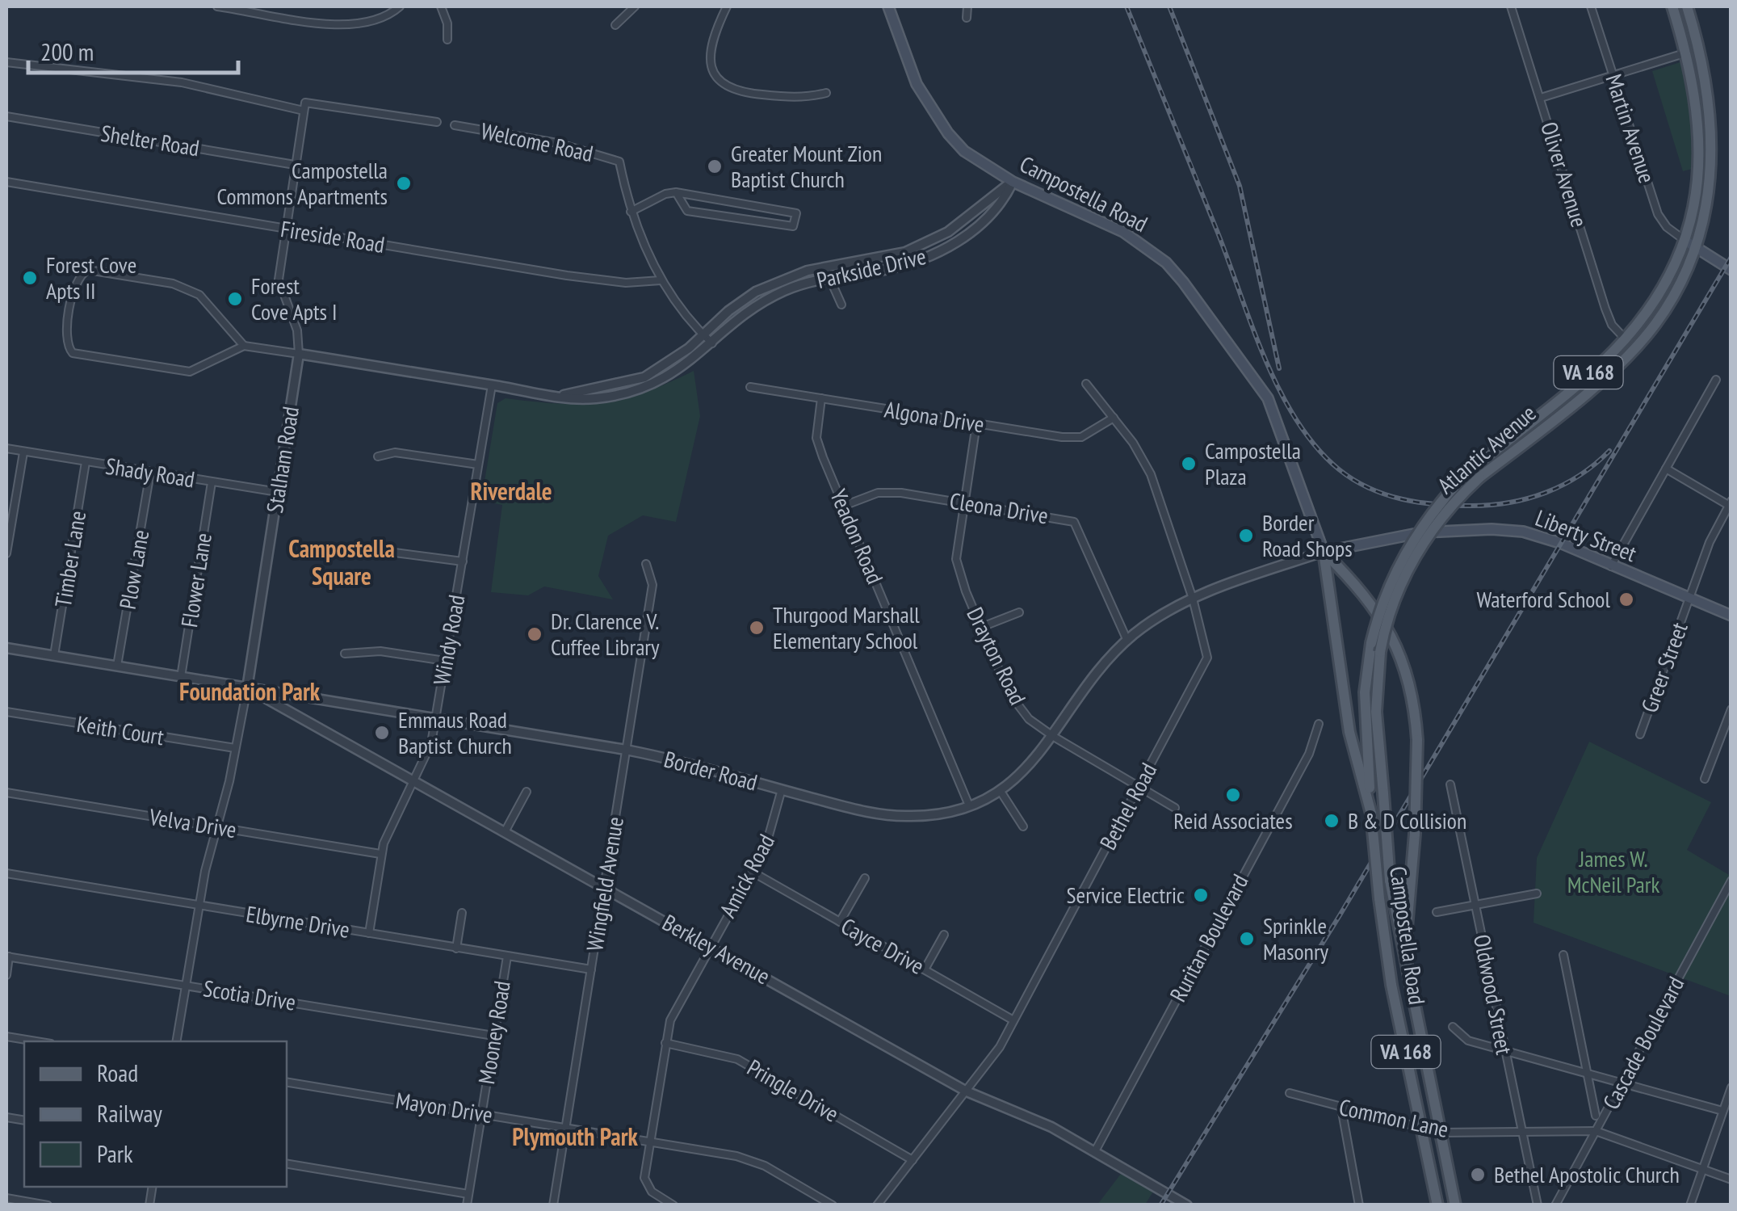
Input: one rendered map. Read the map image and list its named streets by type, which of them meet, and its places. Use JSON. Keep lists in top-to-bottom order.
{
  "streets": {
    "main road": [
      "Campostella Road",
      "VA 168",
      "Atlantic Avenue",
      "Liberty Street"
    ],
    "street": [
      "Martin Avenue",
      "Shelter Road",
      "Welcome Road",
      "Oliver Avenue",
      "Fireside Road",
      "Parkside Drive",
      "Algona Drive",
      "Stalham Road",
      "Shady Road",
      "Cleona Drive",
      "Yeadon Road",
      "Timber Lane",
      "Plow Lane",
      "Flower Lane",
      "Windy Road",
      "Drayton Road",
      "Greer Street",
      "Keith Court",
      "Border Road",
      "Bethel Road",
      "Velva Drive",
      "Amick Road",
      "Wingfield Avenue",
      "Elbyrne Drive",
      "Ruritan Boulevard",
      "Cayce Drive",
      "Berkley Avenue",
      "Oldwood Street",
      "Scotia Drive",
      "Mooney Road",
      "Cascade Boulevard",
      "Pringle Drive",
      "Mayon Drive",
      "Common Lane"
    ]
  },
  "crossings": [
    ["Martin Avenue", "Atlantic Avenue"],
    ["Shelter Road", "Stalham Road"],
    ["Oliver Avenue", "Atlantic Avenue"],
    ["Campostella Road", "Parkside Drive"],
    ["Campostella Road", "Atlantic Avenue"],
    ["Campostella Road", "Liberty Street"],
    ["Campostella Road", "Border Road"],
    ["Campostella Road", "Common Lane"],
    ["Fireside Road", "Stalham Road"],
    ["Parkside Drive", "Stalham Road"],
    ["Parkside Drive", "Windy Road"],
    ["Algona Drive", "Yeadon Road"],
    ["Algona Drive", "Drayton Road"],
    ["Algona Drive", "Bethel Road"],
    ["Stalham Road", "Shady Road"],
    ["Stalham Road", "Keith Court"],
    ["Stalham Road", "Border Road"],
    ["Stalham Road", "Velva Drive"],
    ["Stalham Road", "Elbyrne Drive"],
    ["Stalham Road", "Berkley Avenue"],
    ["Stalham Road", "Scotia Drive"],
    ["Shady Road", "Timber Lane"],
    ["Shady Road", "Plow Lane"],
    ["Shady Road", "Flower Lane"],
    ["Cleona Drive", "Yeadon Road"],
    ["Cleona Drive", "Drayton Road"],
    ["Cleona Drive", "Border Road"],
    ["Liberty Street", "Greer Street"],
    ["Liberty Street", "Border Road"],
    ["Yeadon Road", "Border Road"],
    ["Timber Lane", "Border Road"],
    ["Plow Lane", "Border Road"],
    ["Flower Lane", "Border Road"],
    ["Windy Road", "Border Road"],
    ["Windy Road", "Velva Drive"],
    ["Windy Road", "Elbyrne Drive"],
    ["Windy Road", "Berkley Avenue"],
    ["Drayton Road", "Border Road"],
    ["Drayton Road", "Bethel Road"],
    ["Border Road", "Bethel Road"],
    ["Border Road", "Amick Road"],
    ["Border Road", "Wingfield Avenue"],
    ["Border Road", "Berkley Avenue"],
    ["Bethel Road", "Cayce Drive"],
    ["Bethel Road", "Berkley Avenue"],
    ["Bethel Road", "Pringle Drive"],
    ["Amick Road", "Cayce Drive"],
    ["Amick Road", "Berkley Avenue"],
    ["Amick Road", "Pringle Drive"],
    ["Amick Road", "Mayon Drive"],
    ["Wingfield Avenue", "Elbyrne Drive"],
    ["Wingfield Avenue", "Berkley Avenue"],
    ["Wingfield Avenue", "Mayon Drive"],
    ["Elbyrne Drive", "Mooney Road"],
    ["Ruritan Boulevard", "Berkley Avenue"],
    ["Oldwood Street", "Common Lane"],
    ["Scotia Drive", "Mooney Road"],
    ["Mooney Road", "Mayon Drive"],
    ["Cascade Boulevard", "Common Lane"]
  ],
  "districts": [
    "Riverdale",
    "Campostella Square",
    "Foundation Park",
    "Plymouth Park"
  ],
  "parks": ["James W. McNeil Park"],
  "places": [
    "Greater Mount Zion Baptist Church",
    "Campostella Commons Apartments",
    "Forest Cove Apts II",
    "Forest Cove Apts I",
    "Campostella Plaza",
    "Border Road Shops",
    "Waterford School",
    "Thurgood Marshall Elementary School",
    "Dr. Clarence V. Cuffee Library",
    "Emmaus Road Baptist Church",
    "Reid Associates",
    "B & D Collision",
    "Service Electric",
    "Sprinkle Masonry",
    "Bethel Apostolic Church"
  ],
  "legend": ["Road", "Railway", "Park"],
  "scale_bar": "200 m"
}
